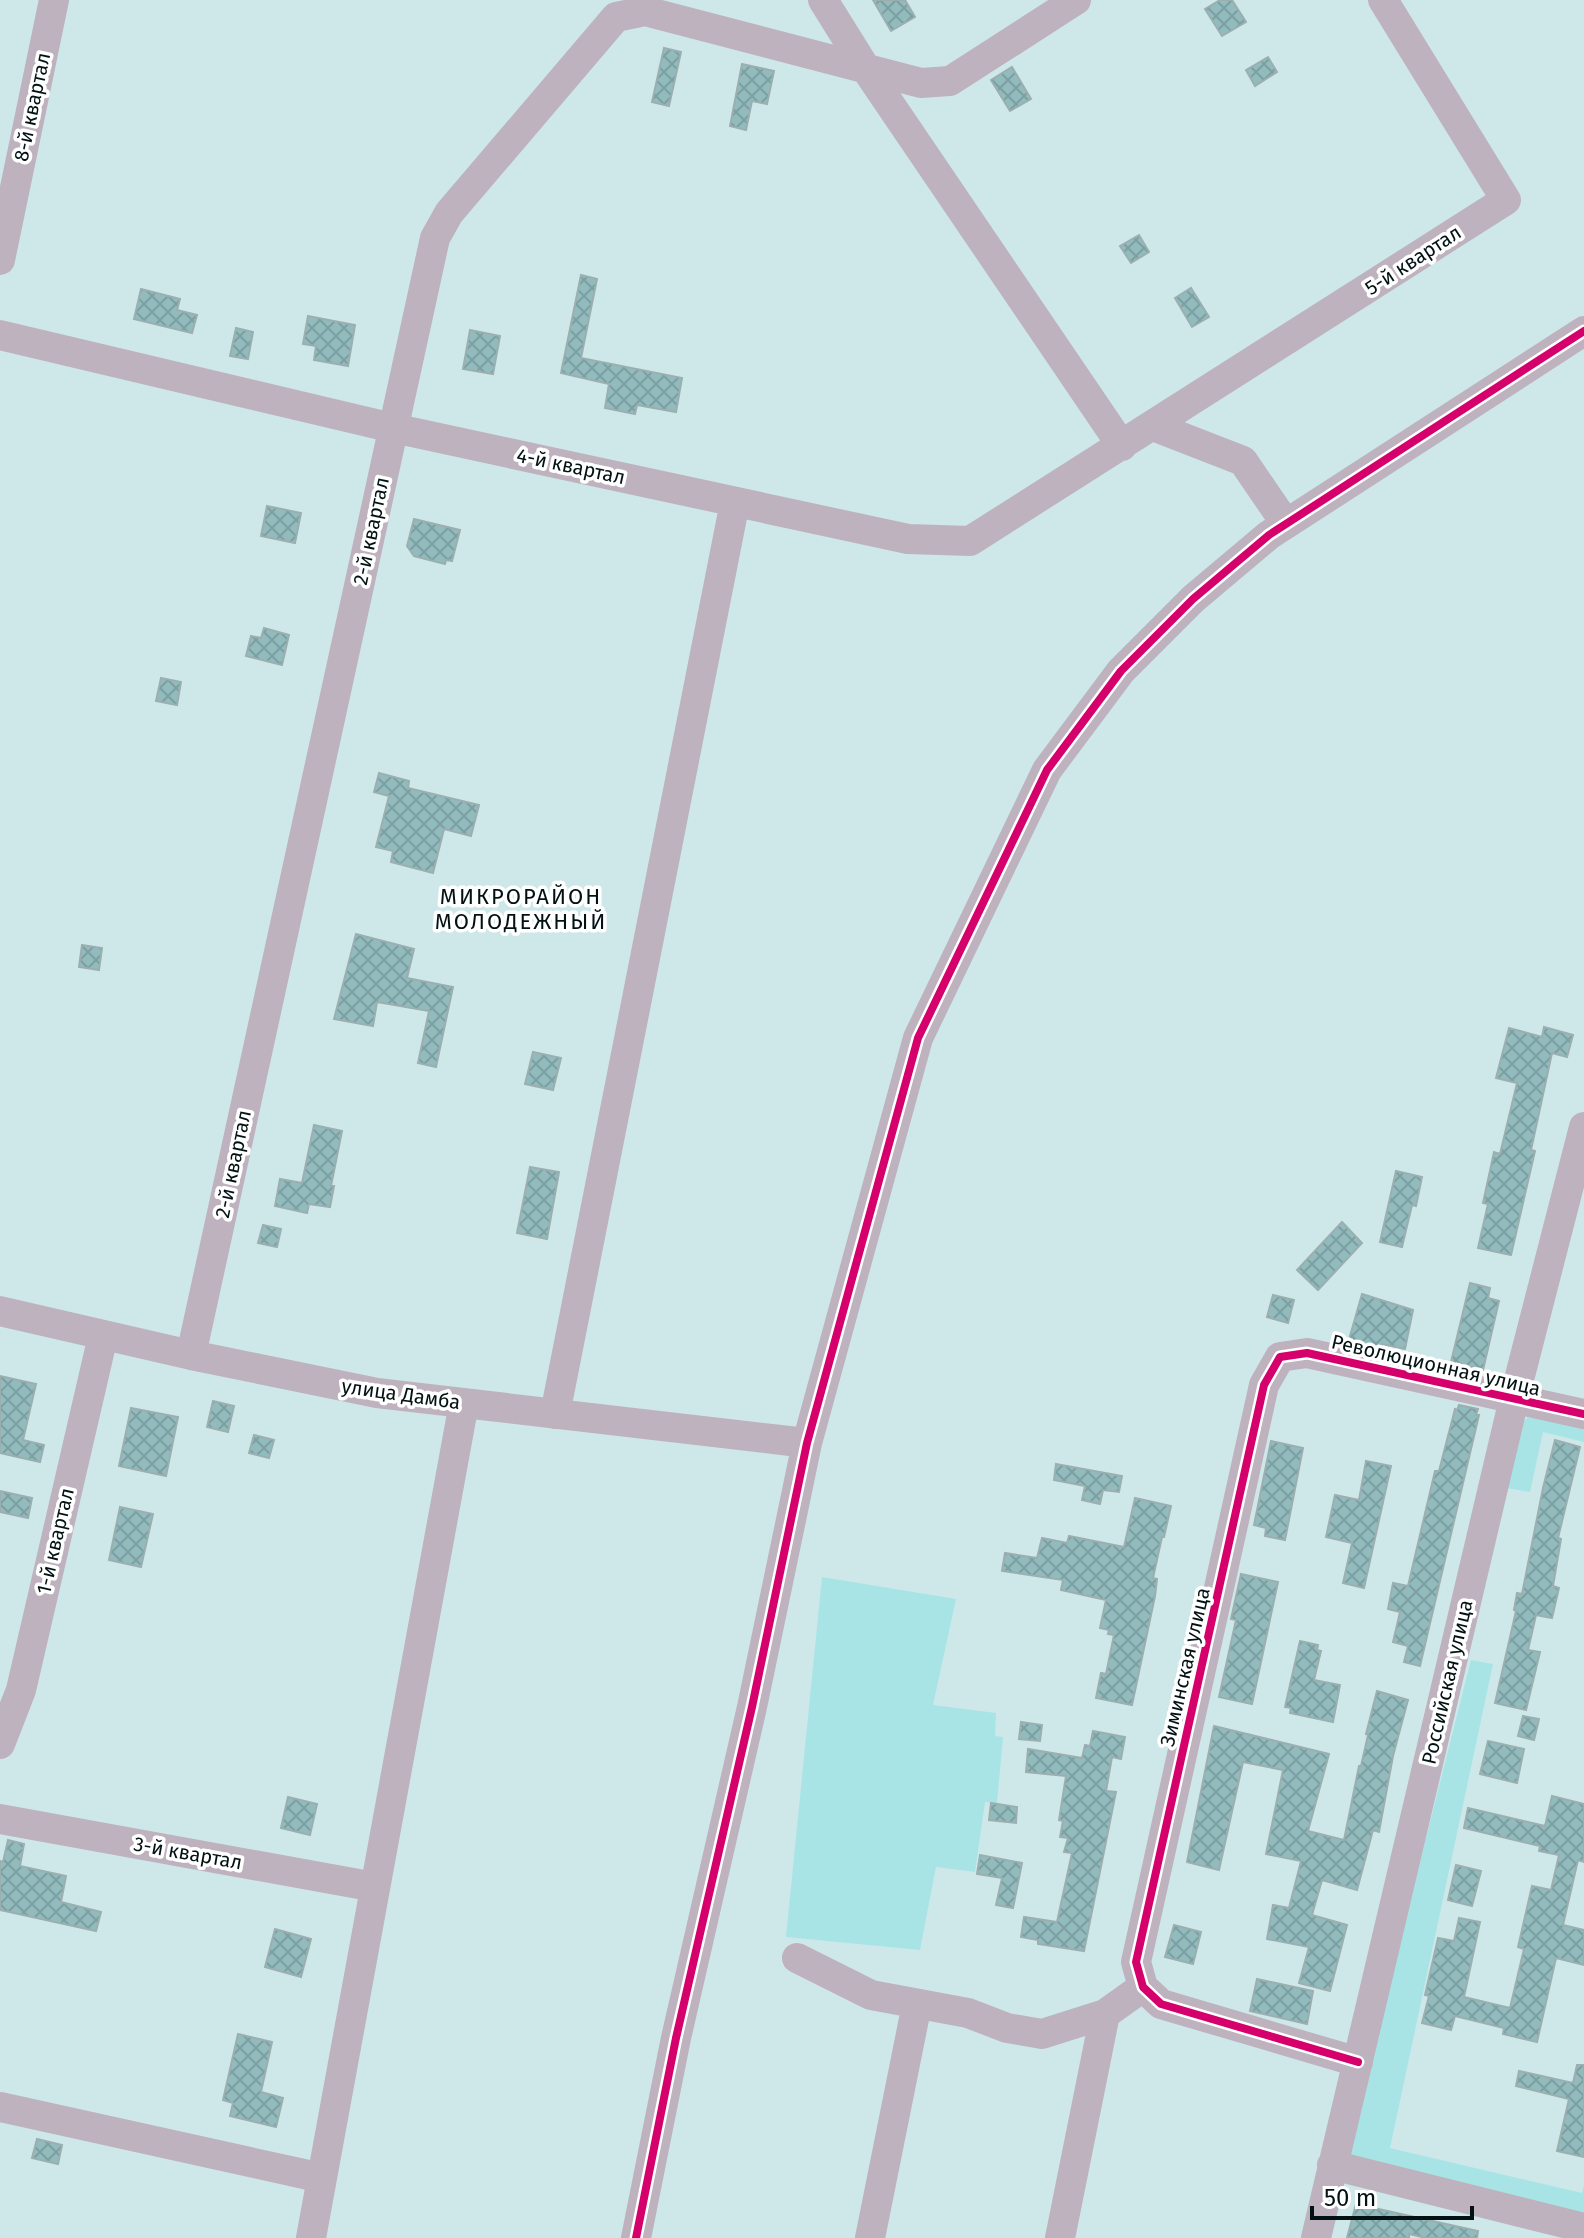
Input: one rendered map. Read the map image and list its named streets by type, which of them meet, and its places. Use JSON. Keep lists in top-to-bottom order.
{
  "streets": {
    "street": [
      "8-й квартал",
      "5-й квартал",
      "4-й квартал",
      "2-й квартал",
      "Революционная улица",
      "улица Дамба",
      "1-й квартал",
      "Зиминская улица",
      "Российская улица",
      "3-й квартал"
    ]
  },
  "crossings": [
    ["5-й квартал", "4-й квартал"],
    ["4-й квартал", "2-й квартал"],
    ["2-й квартал", "улица Дамба"],
    ["Революционная улица", "Зиминская улица"],
    ["Революционная улица", "Российская улица"],
    ["улица Дамба", "1-й квартал"]
  ],
  "districts": ["МИКРОРАЙОН МОЛОДЕЖНЫЙ"],
  "scale_bar": "50 m"
}
